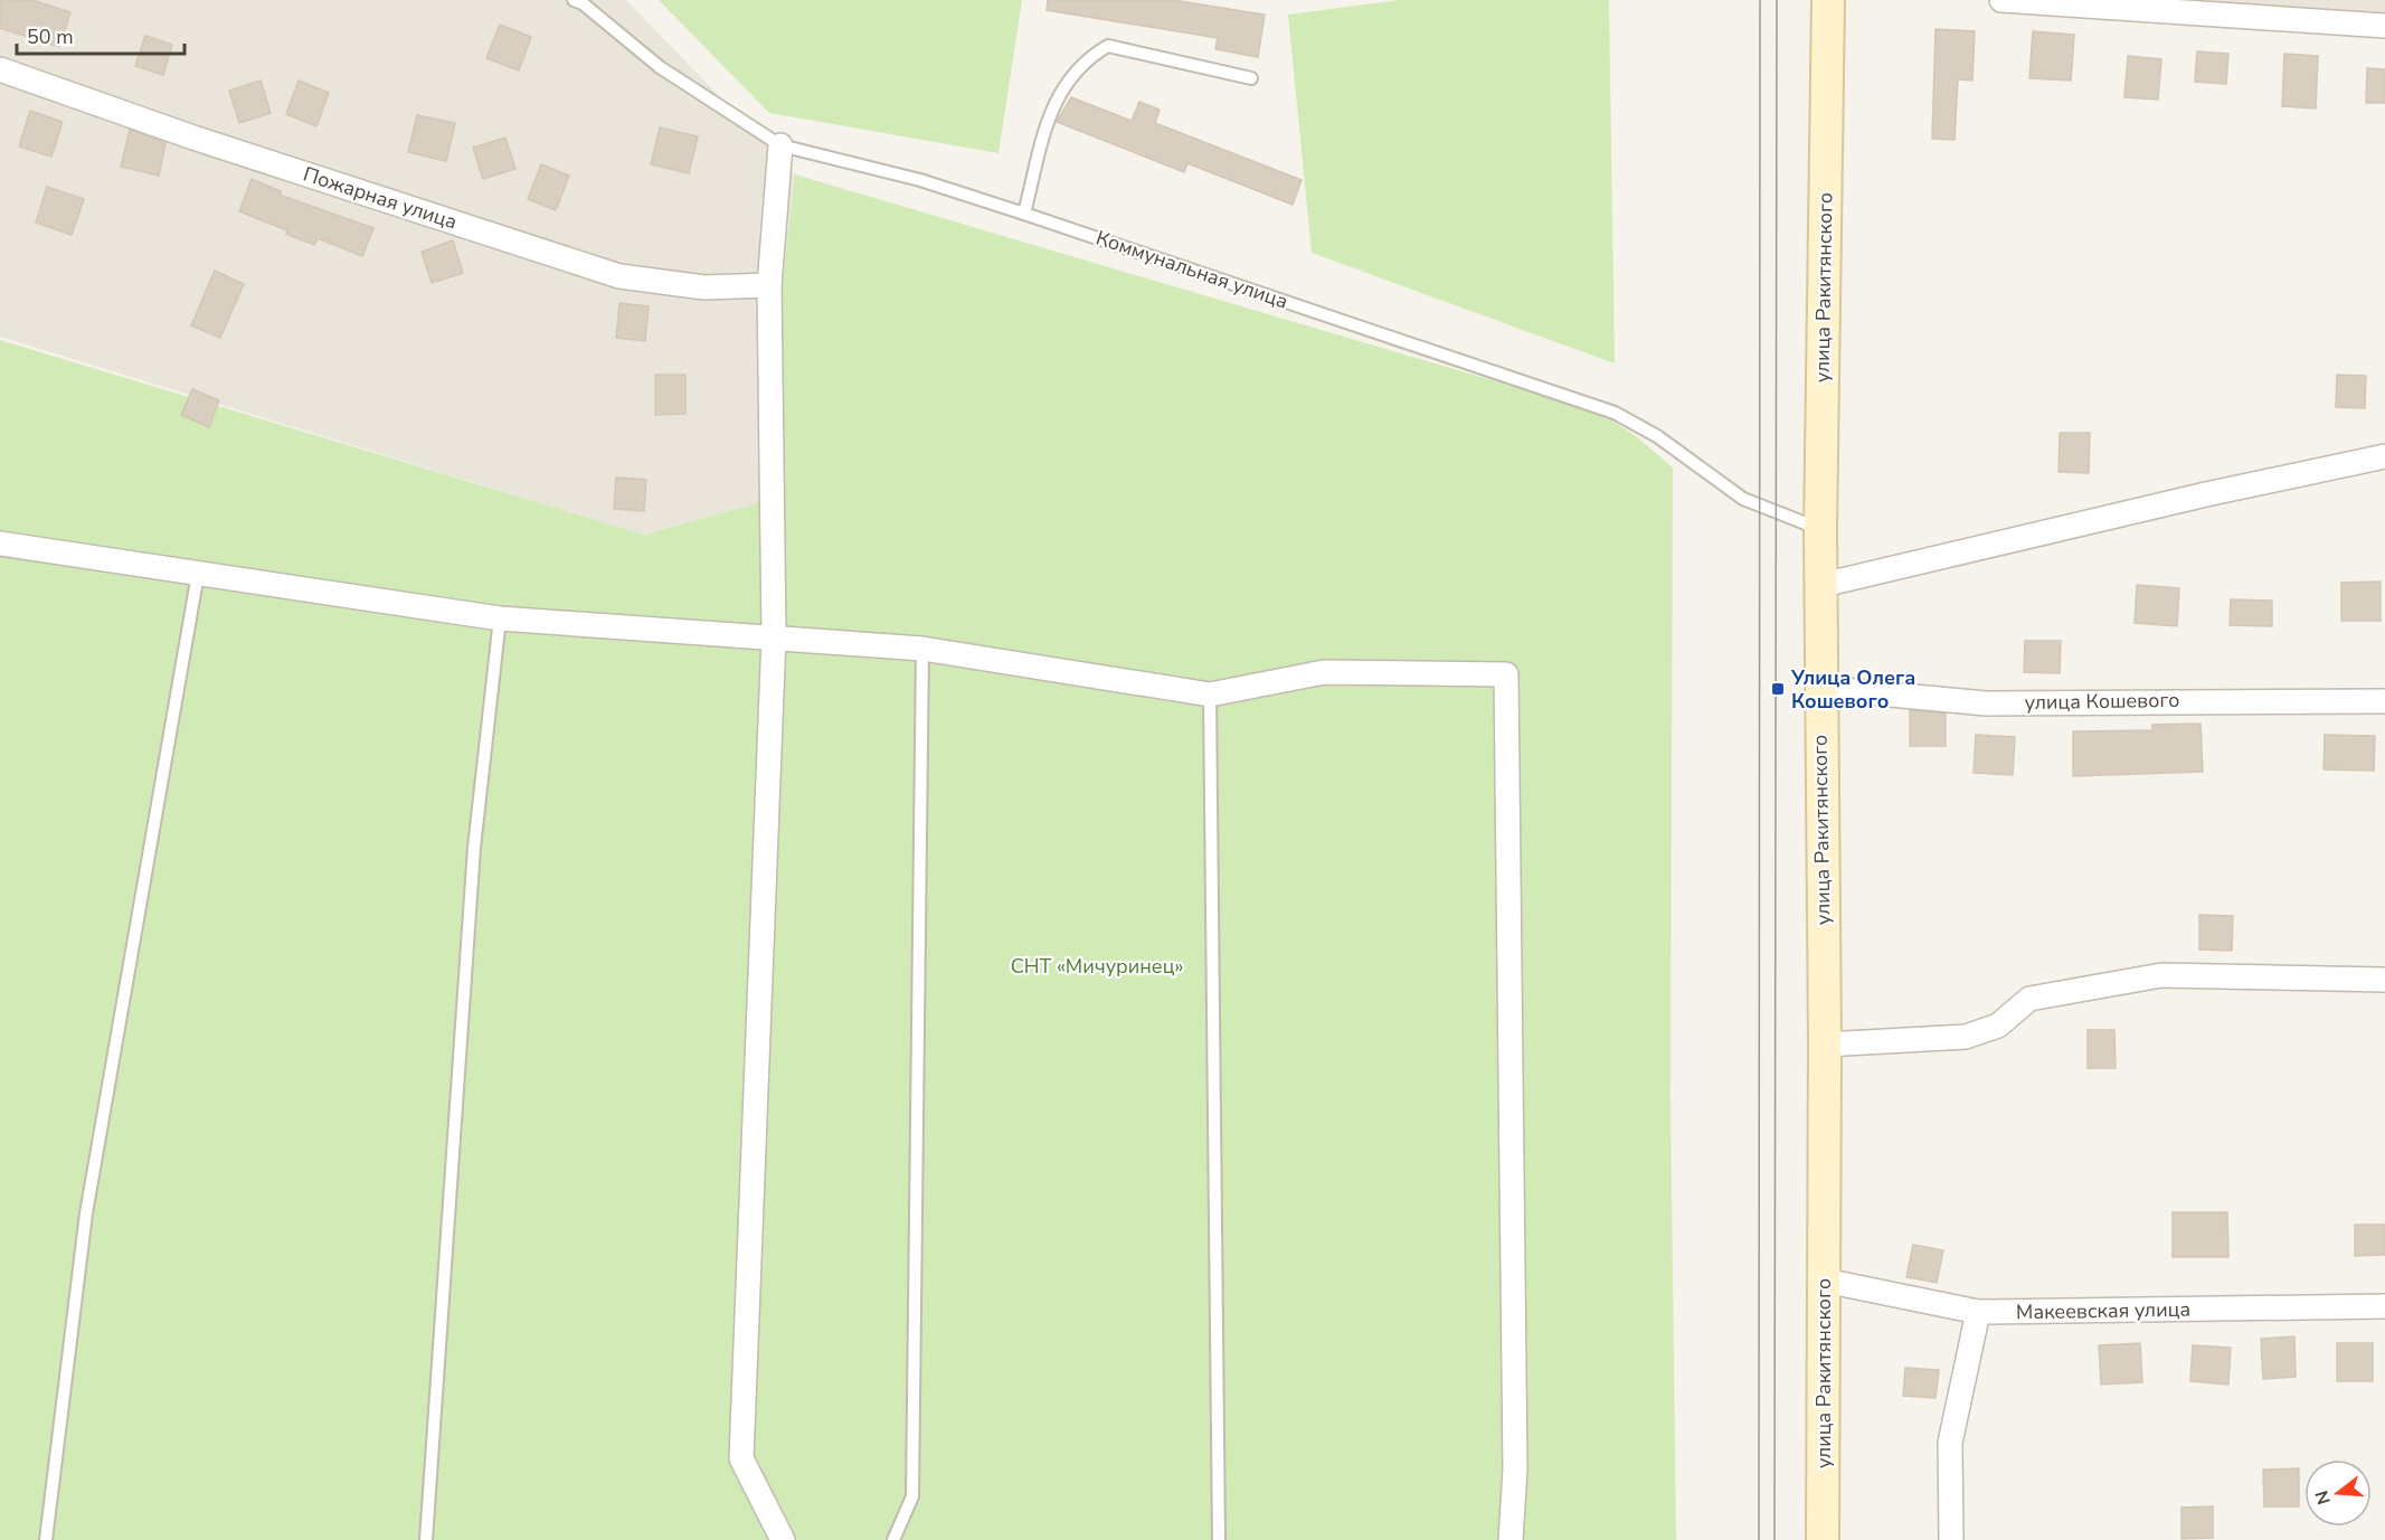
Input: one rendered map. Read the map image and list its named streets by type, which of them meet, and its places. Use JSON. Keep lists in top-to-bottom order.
{
  "streets": {
    "main road": ["улица Ракитянского"],
    "street": ["Пожарная улица", "улица Кошевого", "Макеевская улица"],
    "lane": ["Коммунальная улица"]
  },
  "crossings": [
    ["Коммунальная улица", "улица Ракитянского"],
    ["улица Ракитянского", "улица Кошевого"],
    ["улица Ракитянского", "Макеевская улица"]
  ],
  "parks": ["СНТ «Мичуринец»"],
  "places": {
    "transit": ["Улица Олега Кошевого"]
  },
  "scale_bar": "50 m",
  "north": "left"
}
